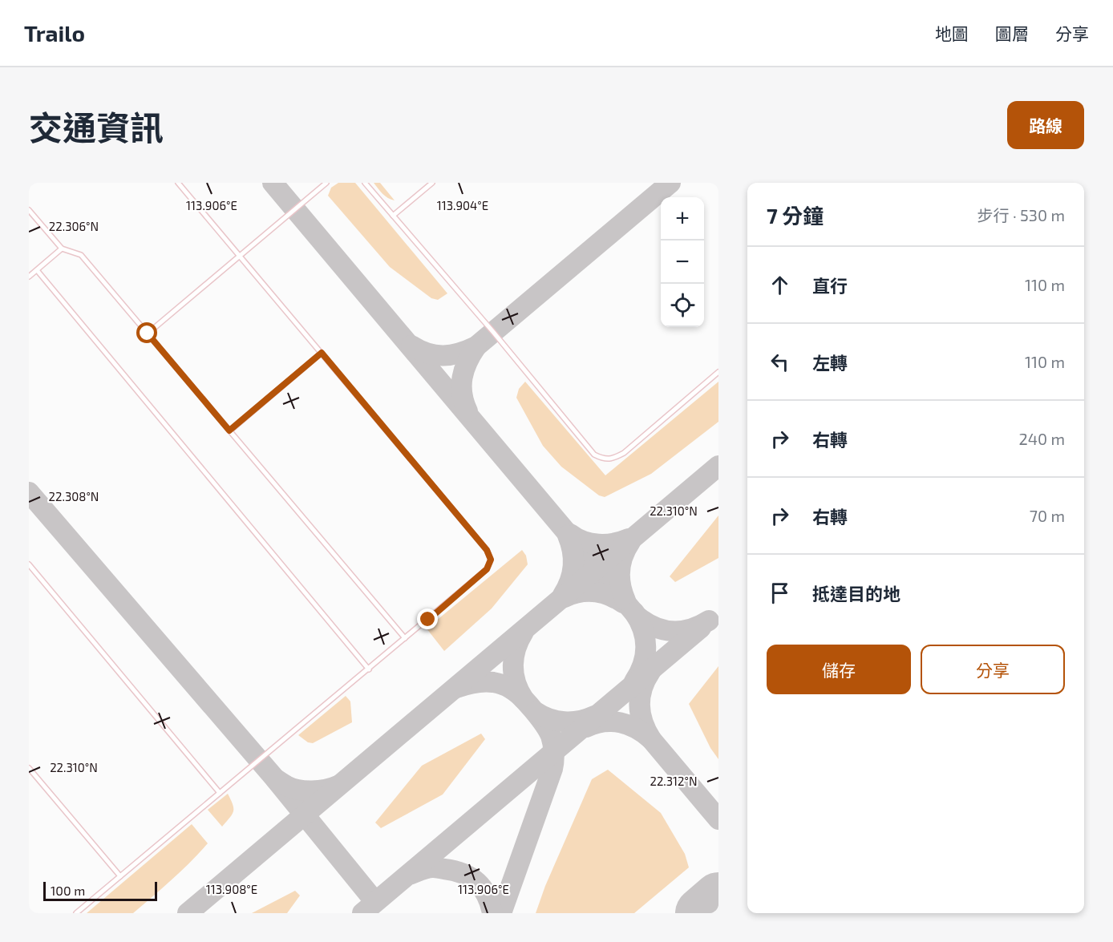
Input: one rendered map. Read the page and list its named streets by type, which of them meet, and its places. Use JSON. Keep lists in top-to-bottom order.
{
  "scale_bar": "100 m",
  "page": {
    "header": "Trailo",
    "nav": ["地圖", "圖層", "分享"],
    "title": "交通資訊",
    "buttons": [
      "路線",
      ["儲存", "分享"]
    ],
    "heading": ["7 分鐘", "步行 · 530 m"],
    "map_buttons": ["+", "−"],
    "list": [
      ["直行", "110 m"],
      ["左轉", "110 m"],
      ["右轉", "240 m"],
      ["右轉", "70 m"],
      "抵達目的地"
    ],
    "scale": "100 m"
  },
  "coordinates": [
    "113.906°E",
    "113.904°E",
    "22.306°N",
    "22.308°N",
    "22.310°N",
    "22.312°N",
    "113.908°E"
  ]
}
